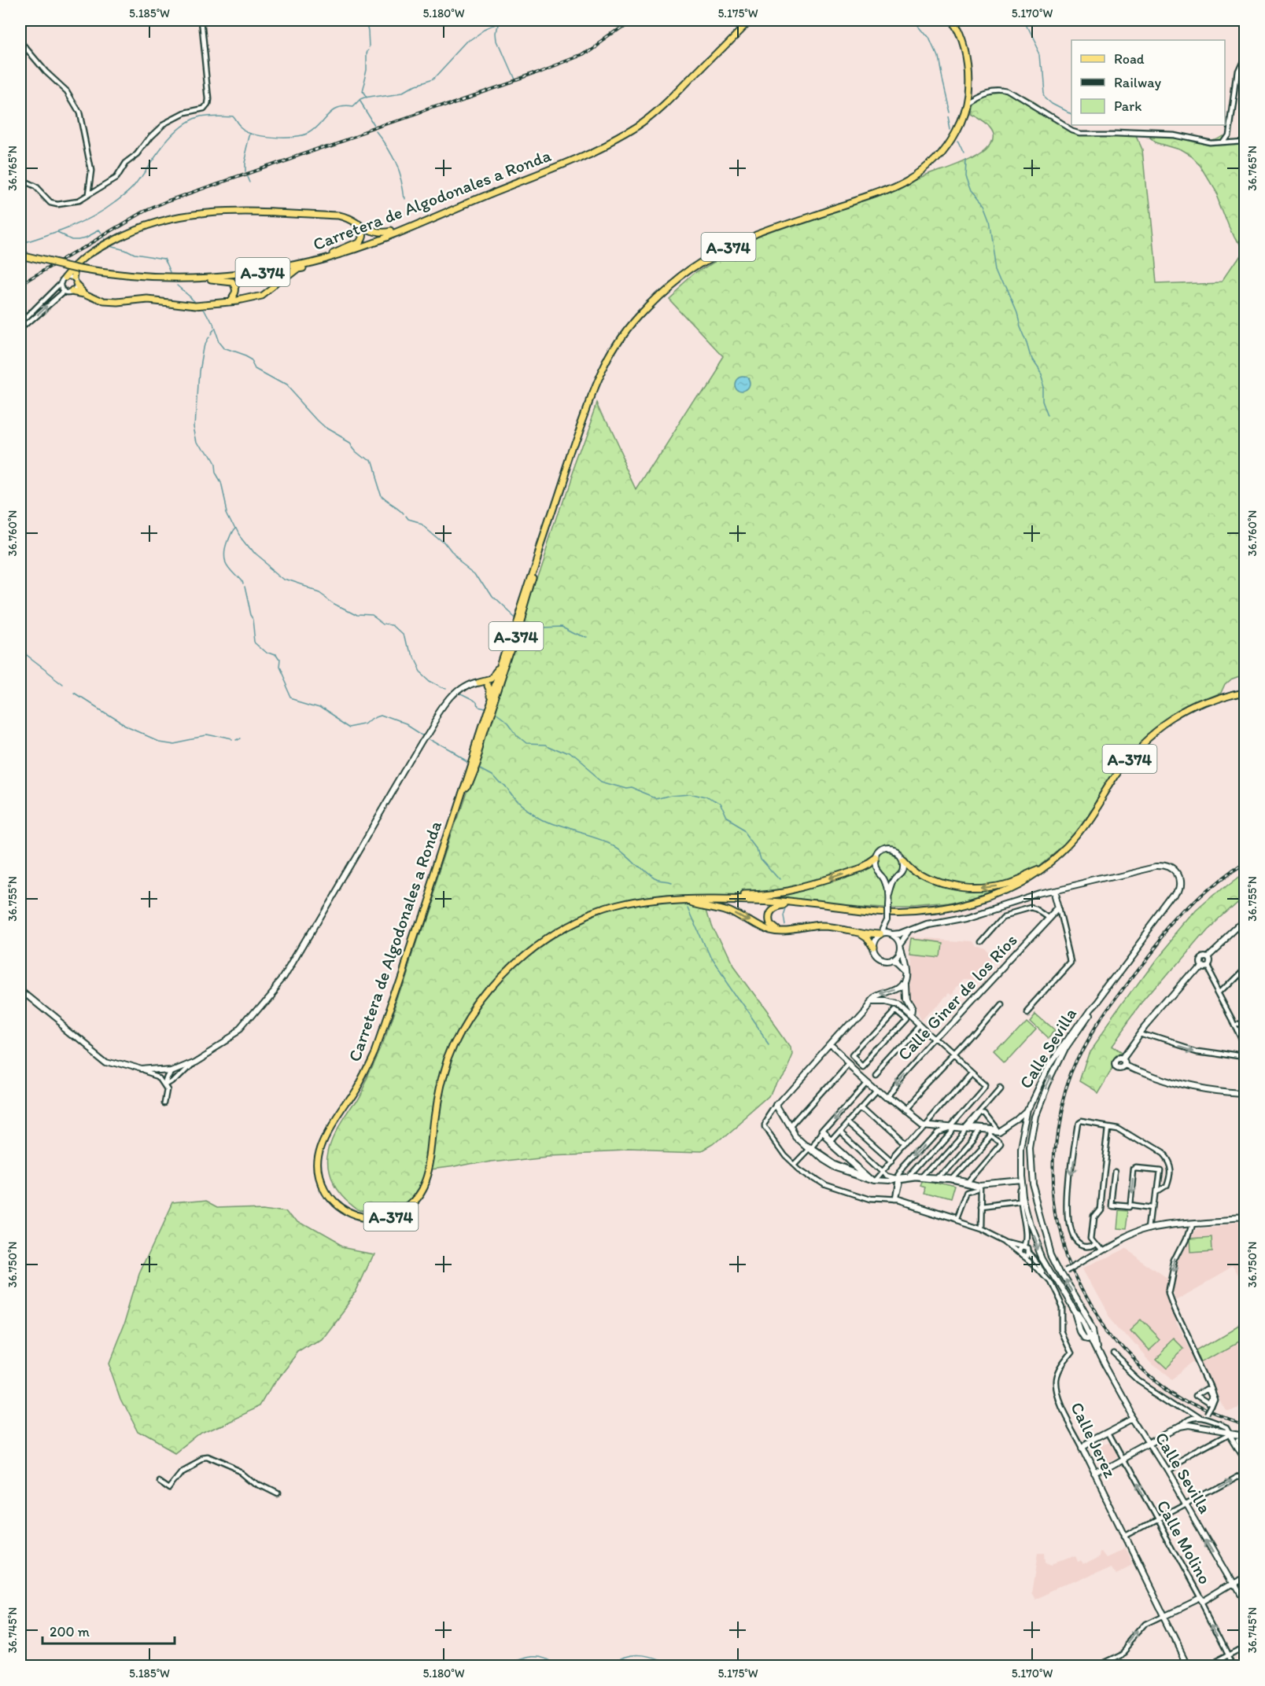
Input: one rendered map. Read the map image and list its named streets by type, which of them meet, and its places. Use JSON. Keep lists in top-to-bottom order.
{
  "streets": {
    "main road": ["Carretera de Algodonales a Ronda", "A-374"],
    "street": [
      "Calle Giner de los Ríos",
      "Calle Sevilla",
      "Calle Jerez",
      "Calle Molino"
    ]
  },
  "one_way": ["Calle Molino"],
  "legend": ["Road", "Railway", "Park"],
  "scale_bar": "200 m",
  "coordinates": [
    "5.185°W",
    "5.180°W",
    "5.175°W",
    "5.170°W",
    "36.765°N",
    "36.760°N",
    "36.755°N",
    "36.750°N",
    "36.745°N"
  ]
}
